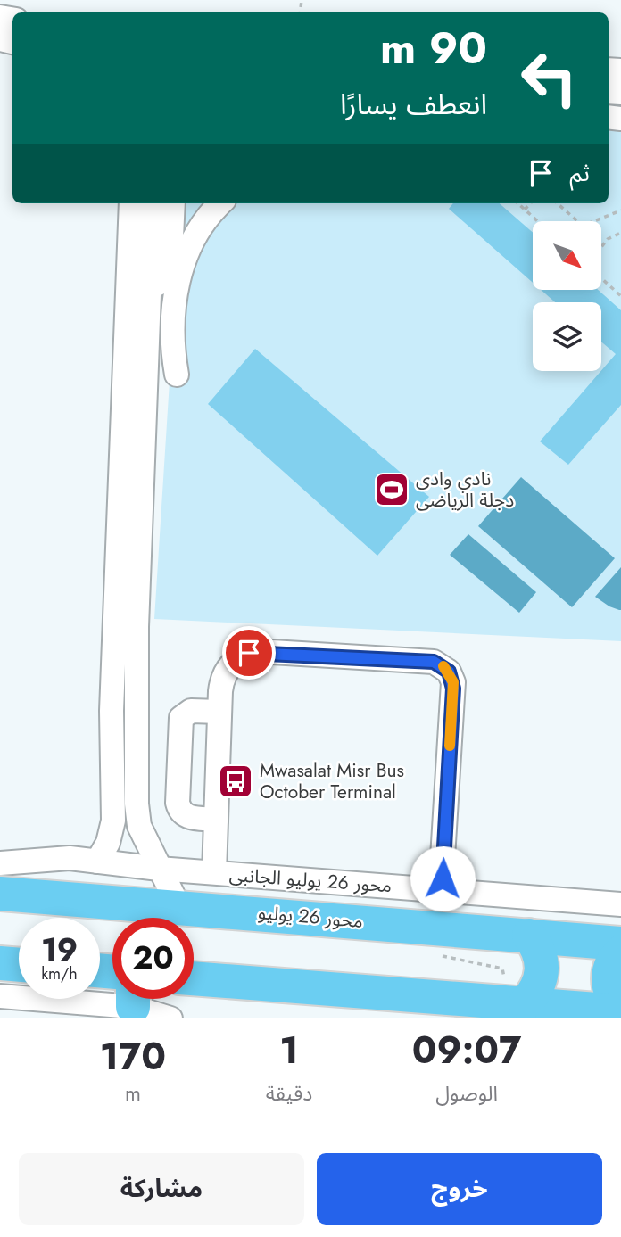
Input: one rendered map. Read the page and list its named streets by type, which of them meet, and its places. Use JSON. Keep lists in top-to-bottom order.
{
  "streets": {
    "highway": ["محور 26 يوليو"],
    "street": ["محور 26 يوليو الجانبى"]
  },
  "places": {
    "sports": ["نادي وادى دجلة الرياضى"],
    "bus stop": ["Mwasalat Misr Bus October Terminal"]
  },
  "north": "bottom right",
  "page": {
    "turn": ["90 m", "انعطف يسارًا"],
    "then": "ثم",
    "speed": "19 km/h",
    "limit": "20",
    "eta": [
      "09:07",
      "الوصول",
      "1",
      "دقيقة",
      "170",
      "m"
    ],
    "buttons": ["خروج", "مشاركة"]
  }
}
